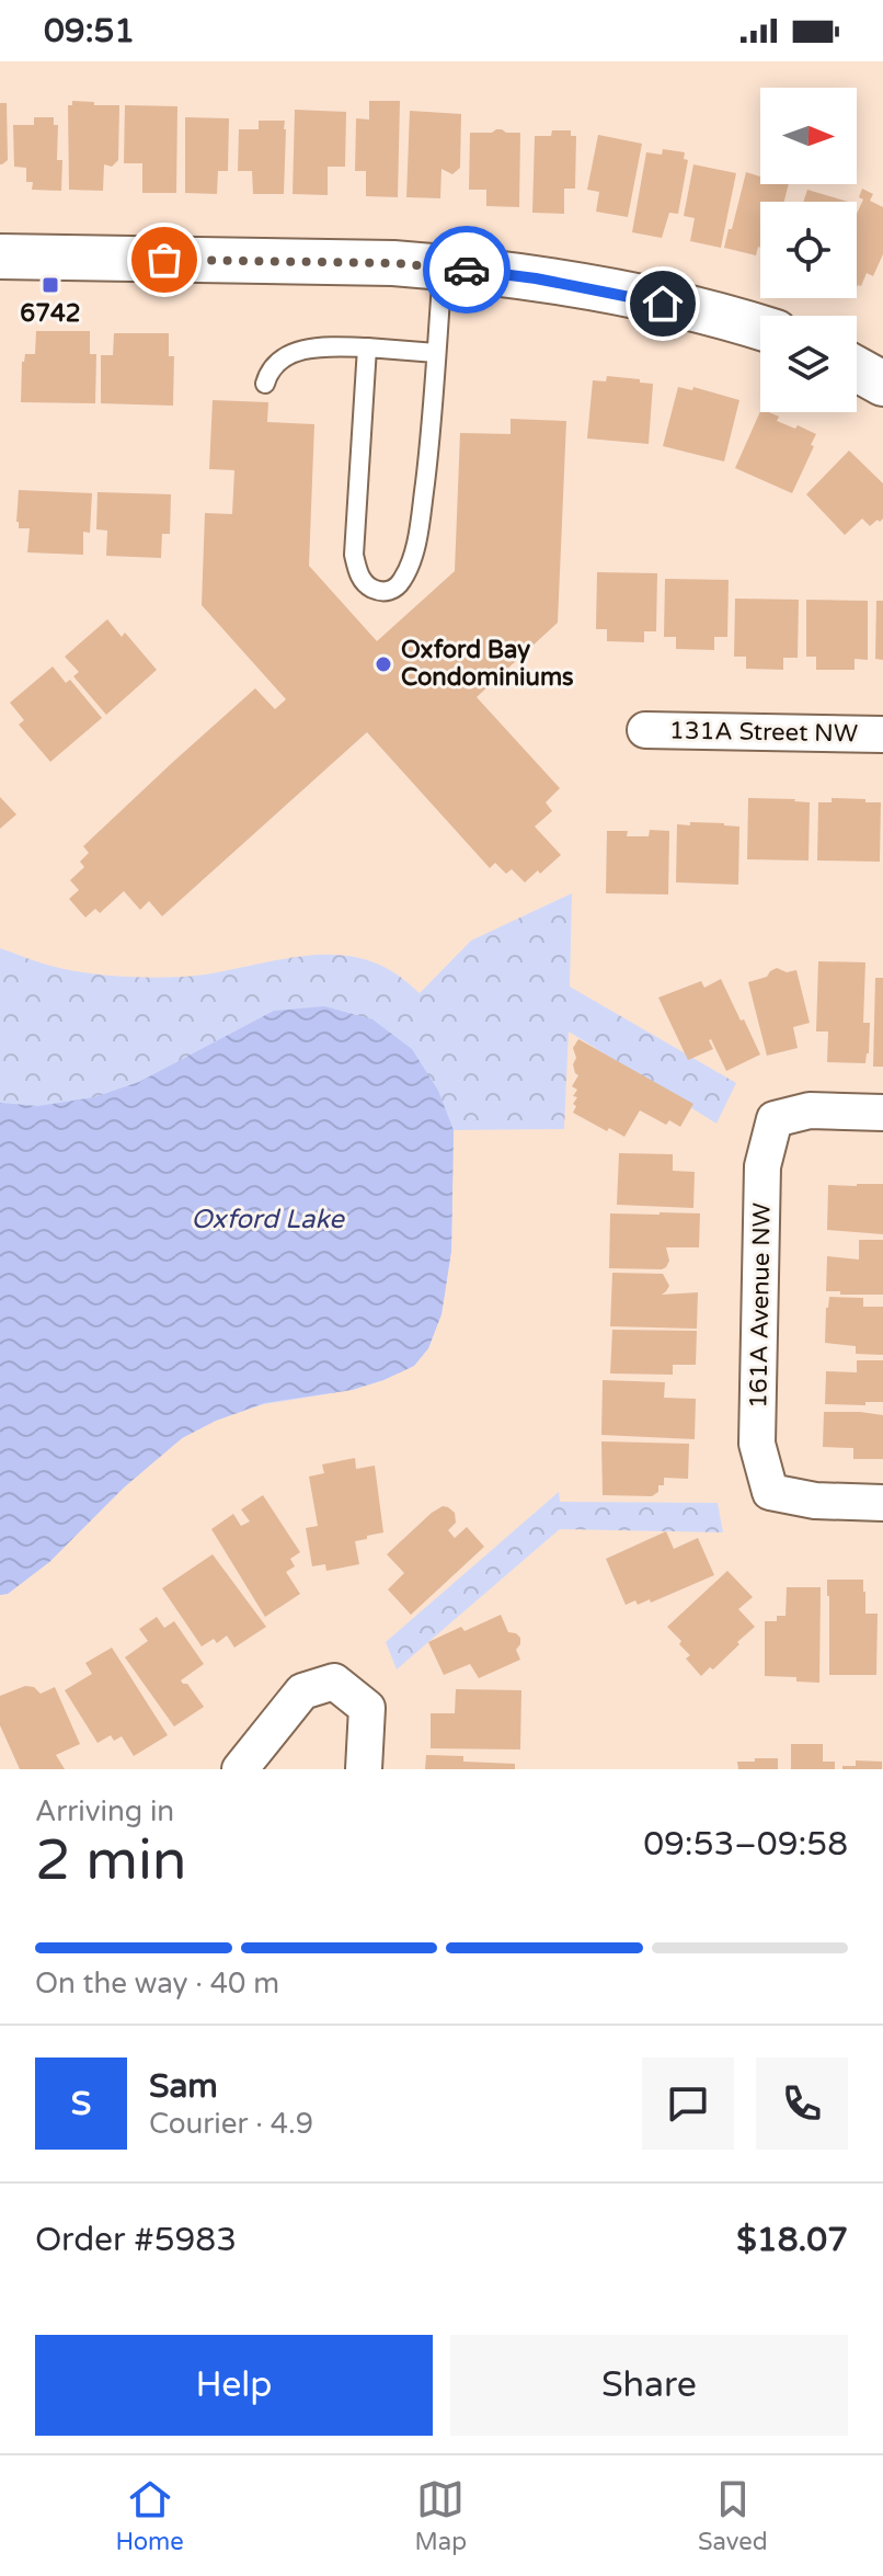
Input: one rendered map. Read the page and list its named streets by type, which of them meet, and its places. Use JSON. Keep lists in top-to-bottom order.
{
  "streets": {
    "street": ["131A Street NW", "161A Avenue NW"]
  },
  "water": ["Oxford Lake"],
  "places": {
    "transit": ["6742"],
    "other": ["Oxford Bay Condominiums"]
  },
  "north": "right",
  "page": {
    "status": "09:51",
    "heading": ["2 min", "Arriving in", "09:53–09:58"],
    "panel": [
      "Sam",
      "Courier · 4.9",
      "Order #5983",
      "$18.07"
    ],
    "bar": "On the way · 40 m",
    "round": "S",
    "buttons": ["Help", "Share"],
    "tabs": ["Home", "Map", "Saved"]
  }
}
